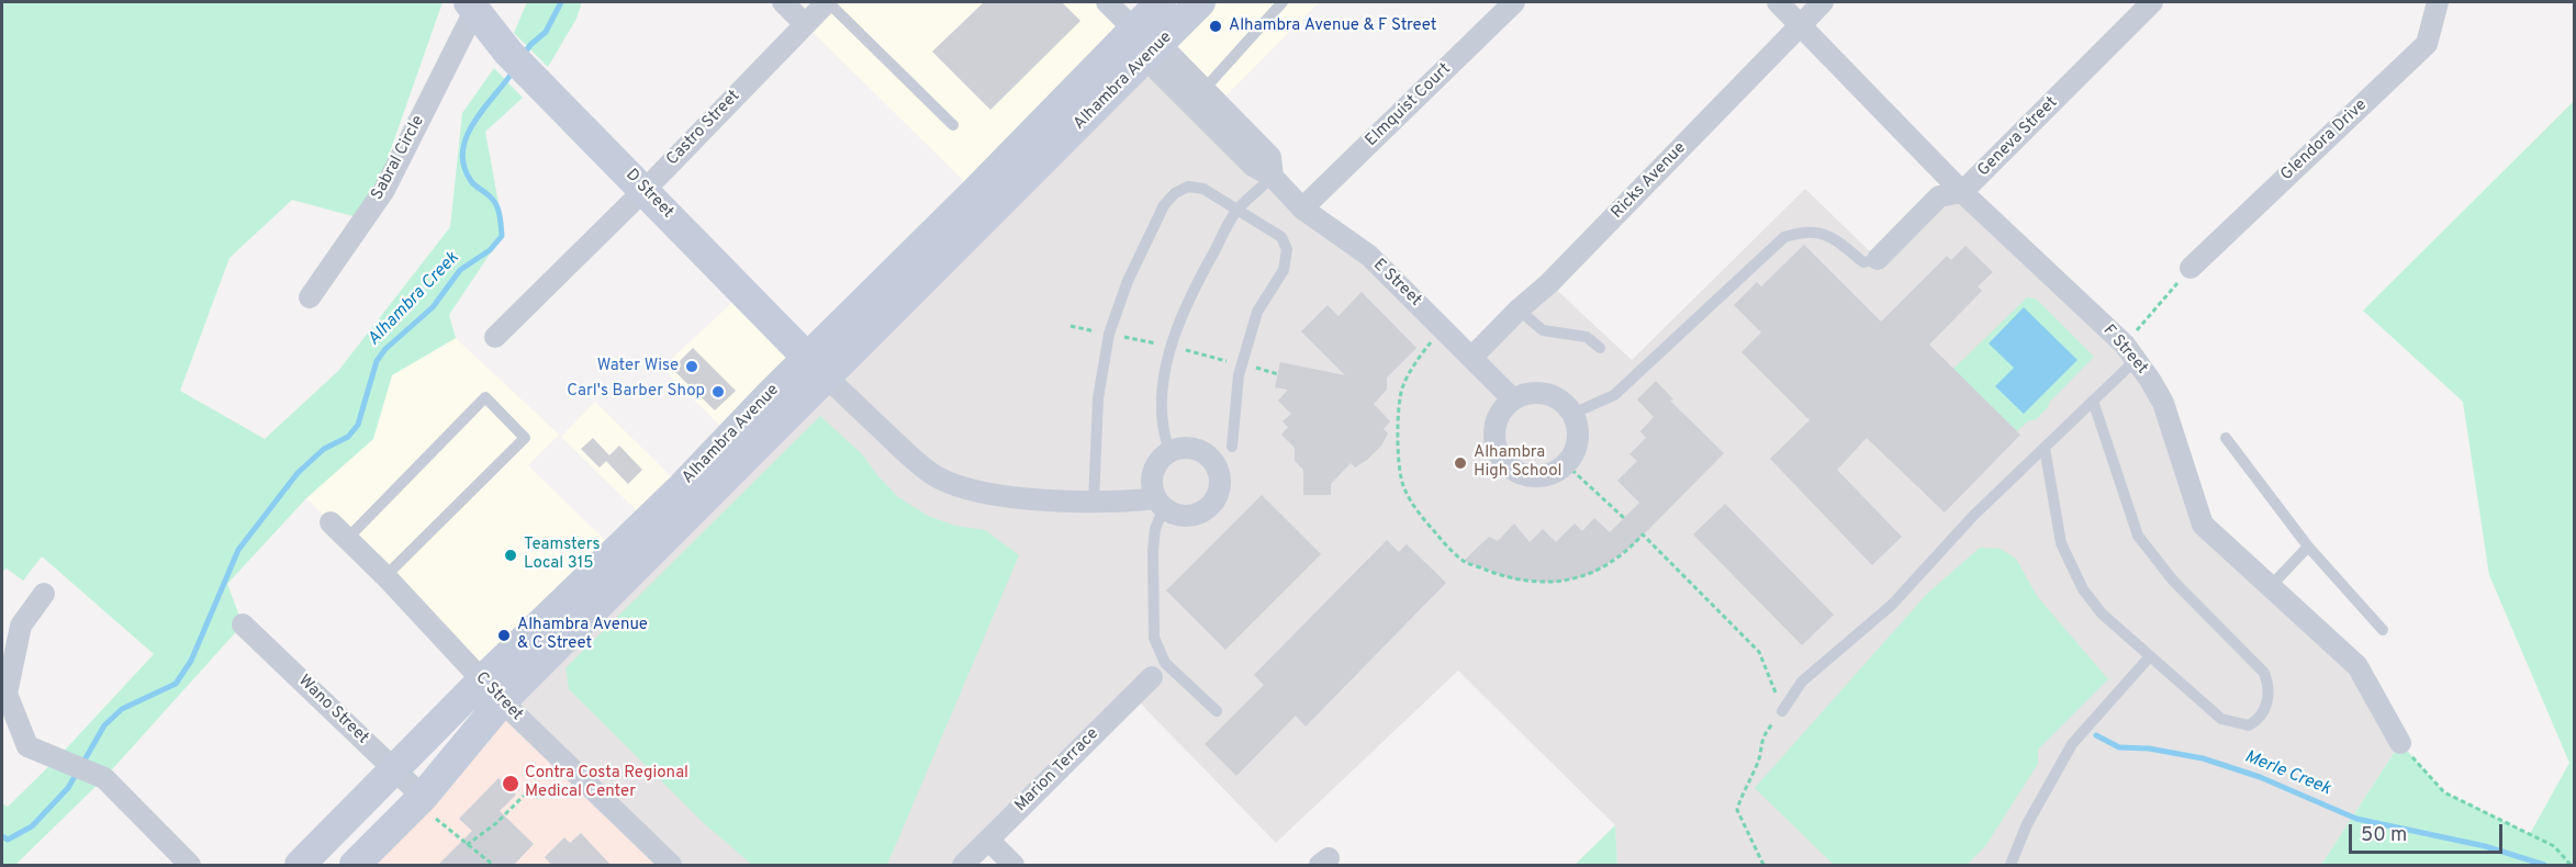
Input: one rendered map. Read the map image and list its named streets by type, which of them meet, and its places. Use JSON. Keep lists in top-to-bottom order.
{
  "streets": {
    "main road": ["Alhambra Avenue", "D Street"],
    "street": [
      "Elmquist Court",
      "Castro Street",
      "Geneva Street",
      "Glendora Drive",
      "Sabral Circle",
      "Ricks Avenue",
      "E Street",
      "F Street",
      "C Street",
      "Wano Street",
      "Marion Terrace"
    ]
  },
  "crossings": [
    ["Alhambra Avenue", "D Street"],
    ["Alhambra Avenue", "E Street"],
    ["Alhambra Avenue", "C Street"],
    ["Alhambra Avenue", "Wano Street"],
    ["Elmquist Court", "E Street"],
    ["Castro Street", "D Street"],
    ["Geneva Street", "F Street"],
    ["Sabral Circle", "D Street"],
    ["Ricks Avenue", "E Street"],
    ["Ricks Avenue", "F Street"]
  ],
  "water": ["Alhambra Creek", "Merle Creek"],
  "places": [
    "Alhambra Avenue & F Street",
    "Water Wise",
    "Carl's Barber Shop",
    "Alhambra High School",
    "Teamsters Local 315",
    "Alhambra Avenue & C Street",
    "Contra Costa Regional Medical Center"
  ],
  "scale_bar": "50 m"
}
